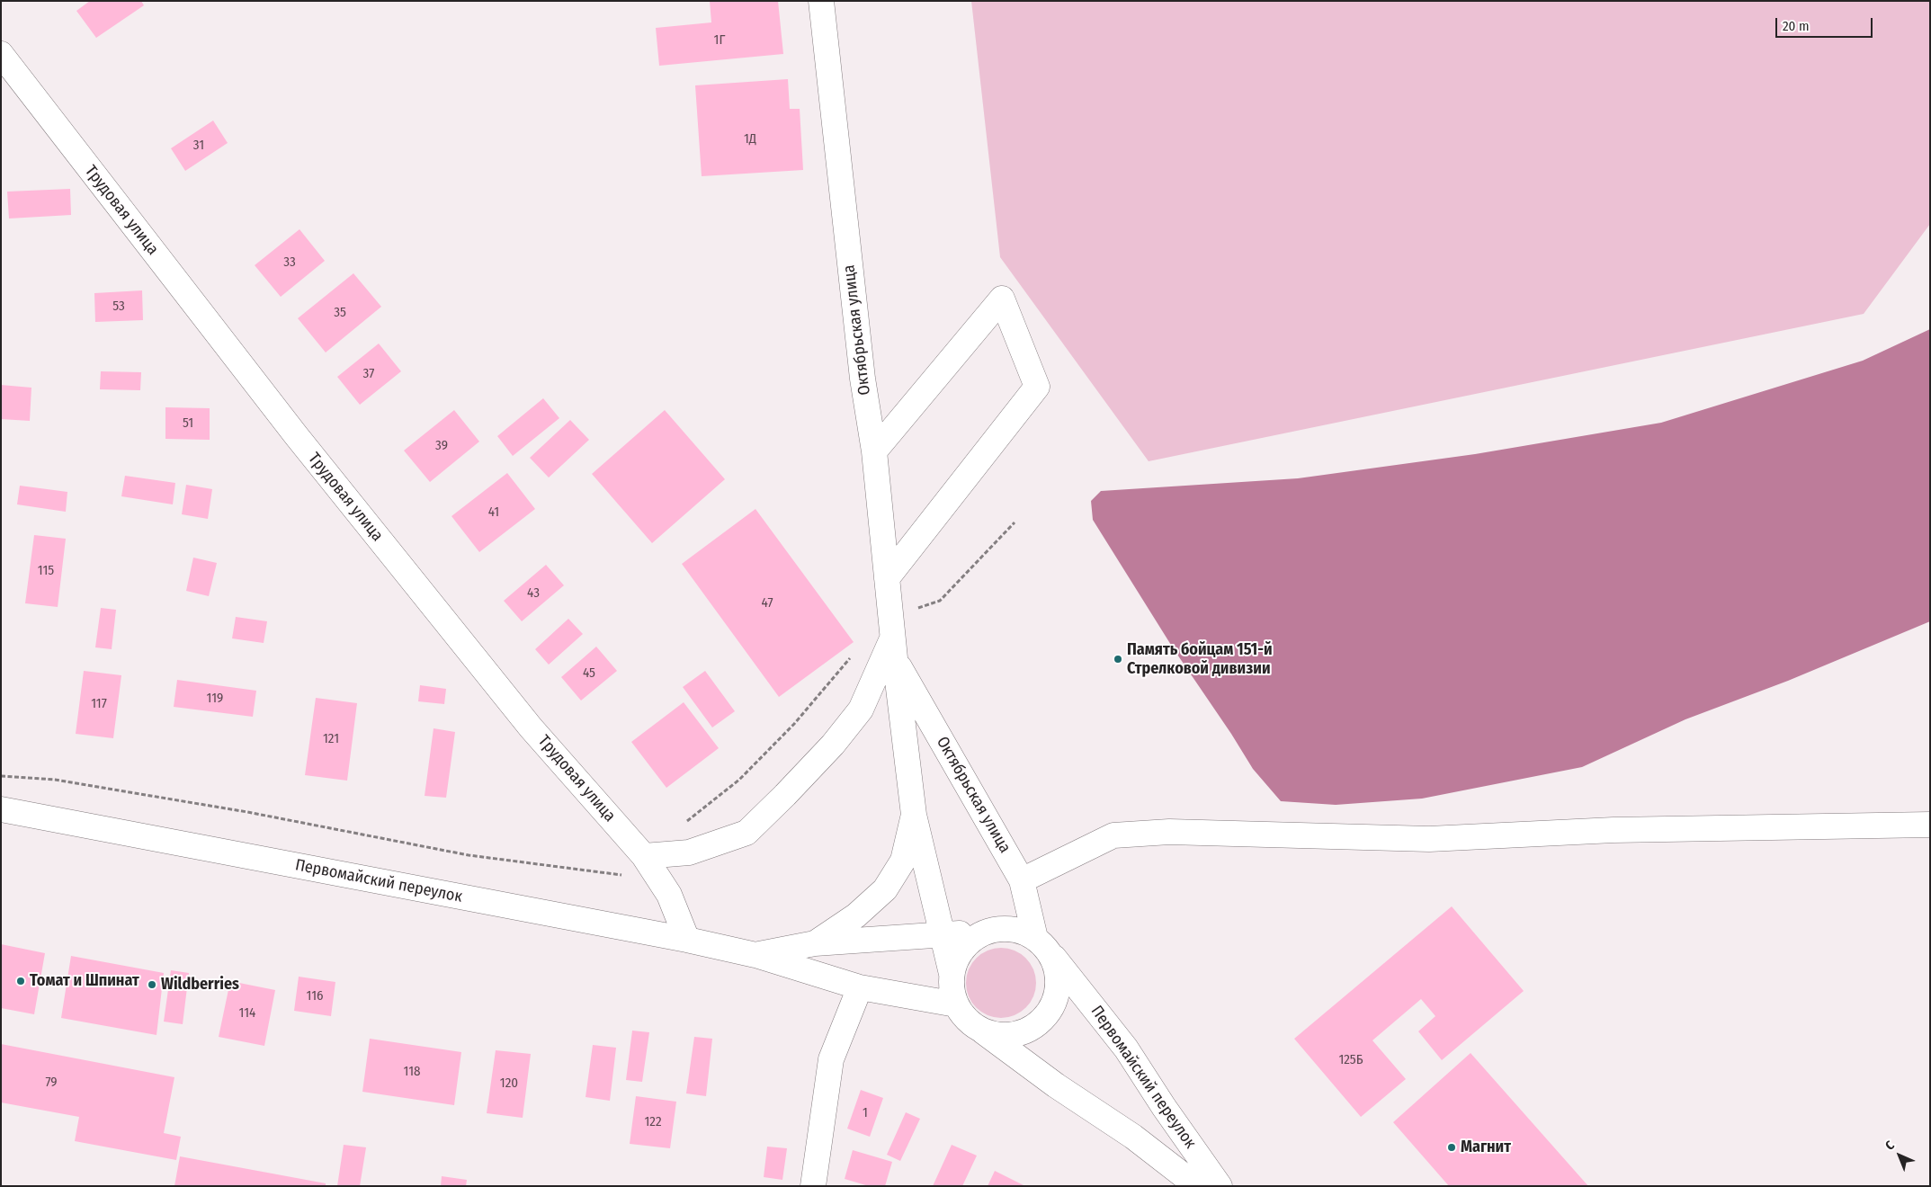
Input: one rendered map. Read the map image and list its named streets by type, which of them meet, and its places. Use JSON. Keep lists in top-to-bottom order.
{
  "streets": {
    "street": ["Трудовая улица", "Октябрьская улица", "Первомайский переулок"]
  },
  "crossings": [
    ["Трудовая улица", "Первомайский переулок"],
    ["Октябрьская улица", "Первомайский переулок"]
  ],
  "places": [
    "Память бойцам 151-й Стрелковой дивизии",
    "Томат и Шпинат",
    "Wildberries",
    "Магнит"
  ],
  "house_numbers": [
    "1Г",
    "1Д",
    "31",
    "33",
    "53",
    "35",
    "37",
    "51",
    "39",
    "41",
    "115",
    "43",
    "47",
    "45",
    "119",
    "117",
    "121",
    "116",
    "114",
    "125Б",
    "118",
    "79",
    "120",
    "1",
    "122"
  ],
  "scale_bar": "20 m",
  "north": "top left"
}
